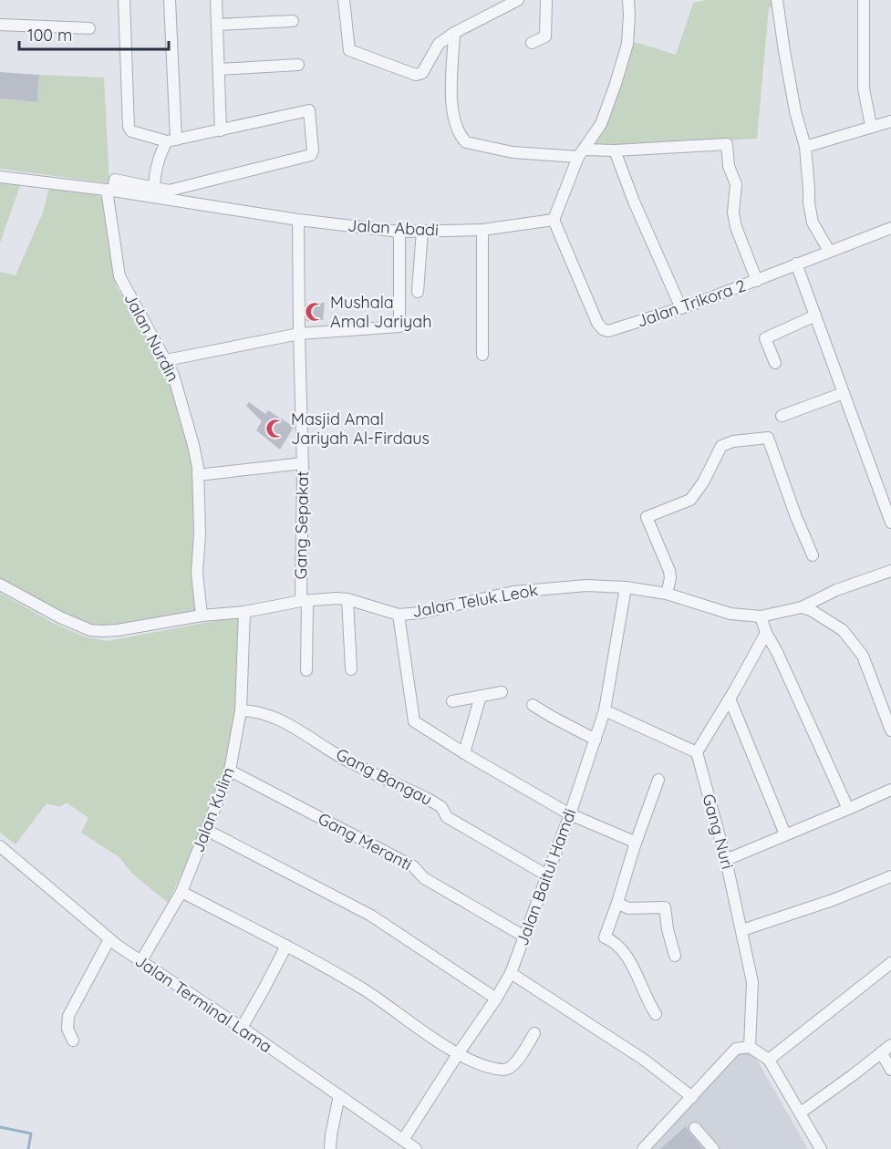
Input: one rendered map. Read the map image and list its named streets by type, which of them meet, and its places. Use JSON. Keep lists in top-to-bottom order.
{
  "streets": {
    "street": [
      "Jalan Abadi",
      "Jalan Trikora 2",
      "Jalan Nurdin",
      "Gang Sepakat",
      "Jalan Teluk Leok",
      "Gang Bangau",
      "Jalan Kulim",
      "Gang Nuri",
      "Gang Meranti",
      "Jalan Baitul Hamdi",
      "Jalan Terminal Lama"
    ]
  },
  "crossings": [
    ["Jalan Abadi", "Jalan Trikora 2"],
    ["Jalan Abadi", "Jalan Nurdin"],
    ["Jalan Abadi", "Gang Sepakat"],
    ["Jalan Nurdin", "Jalan Teluk Leok"],
    ["Gang Sepakat", "Jalan Teluk Leok"],
    ["Jalan Teluk Leok", "Jalan Kulim"],
    ["Jalan Teluk Leok", "Jalan Baitul Hamdi"],
    ["Gang Bangau", "Jalan Kulim"],
    ["Gang Bangau", "Jalan Baitul Hamdi"],
    ["Jalan Kulim", "Gang Meranti"],
    ["Jalan Kulim", "Jalan Terminal Lama"],
    ["Gang Meranti", "Jalan Baitul Hamdi"],
    ["Jalan Baitul Hamdi", "Jalan Terminal Lama"]
  ],
  "places": {
    "mosque": ["Mushala Amal Jariyah", "Masjid Amal Jariyah Al-Firdaus"]
  },
  "scale_bar": "100 m"
}
